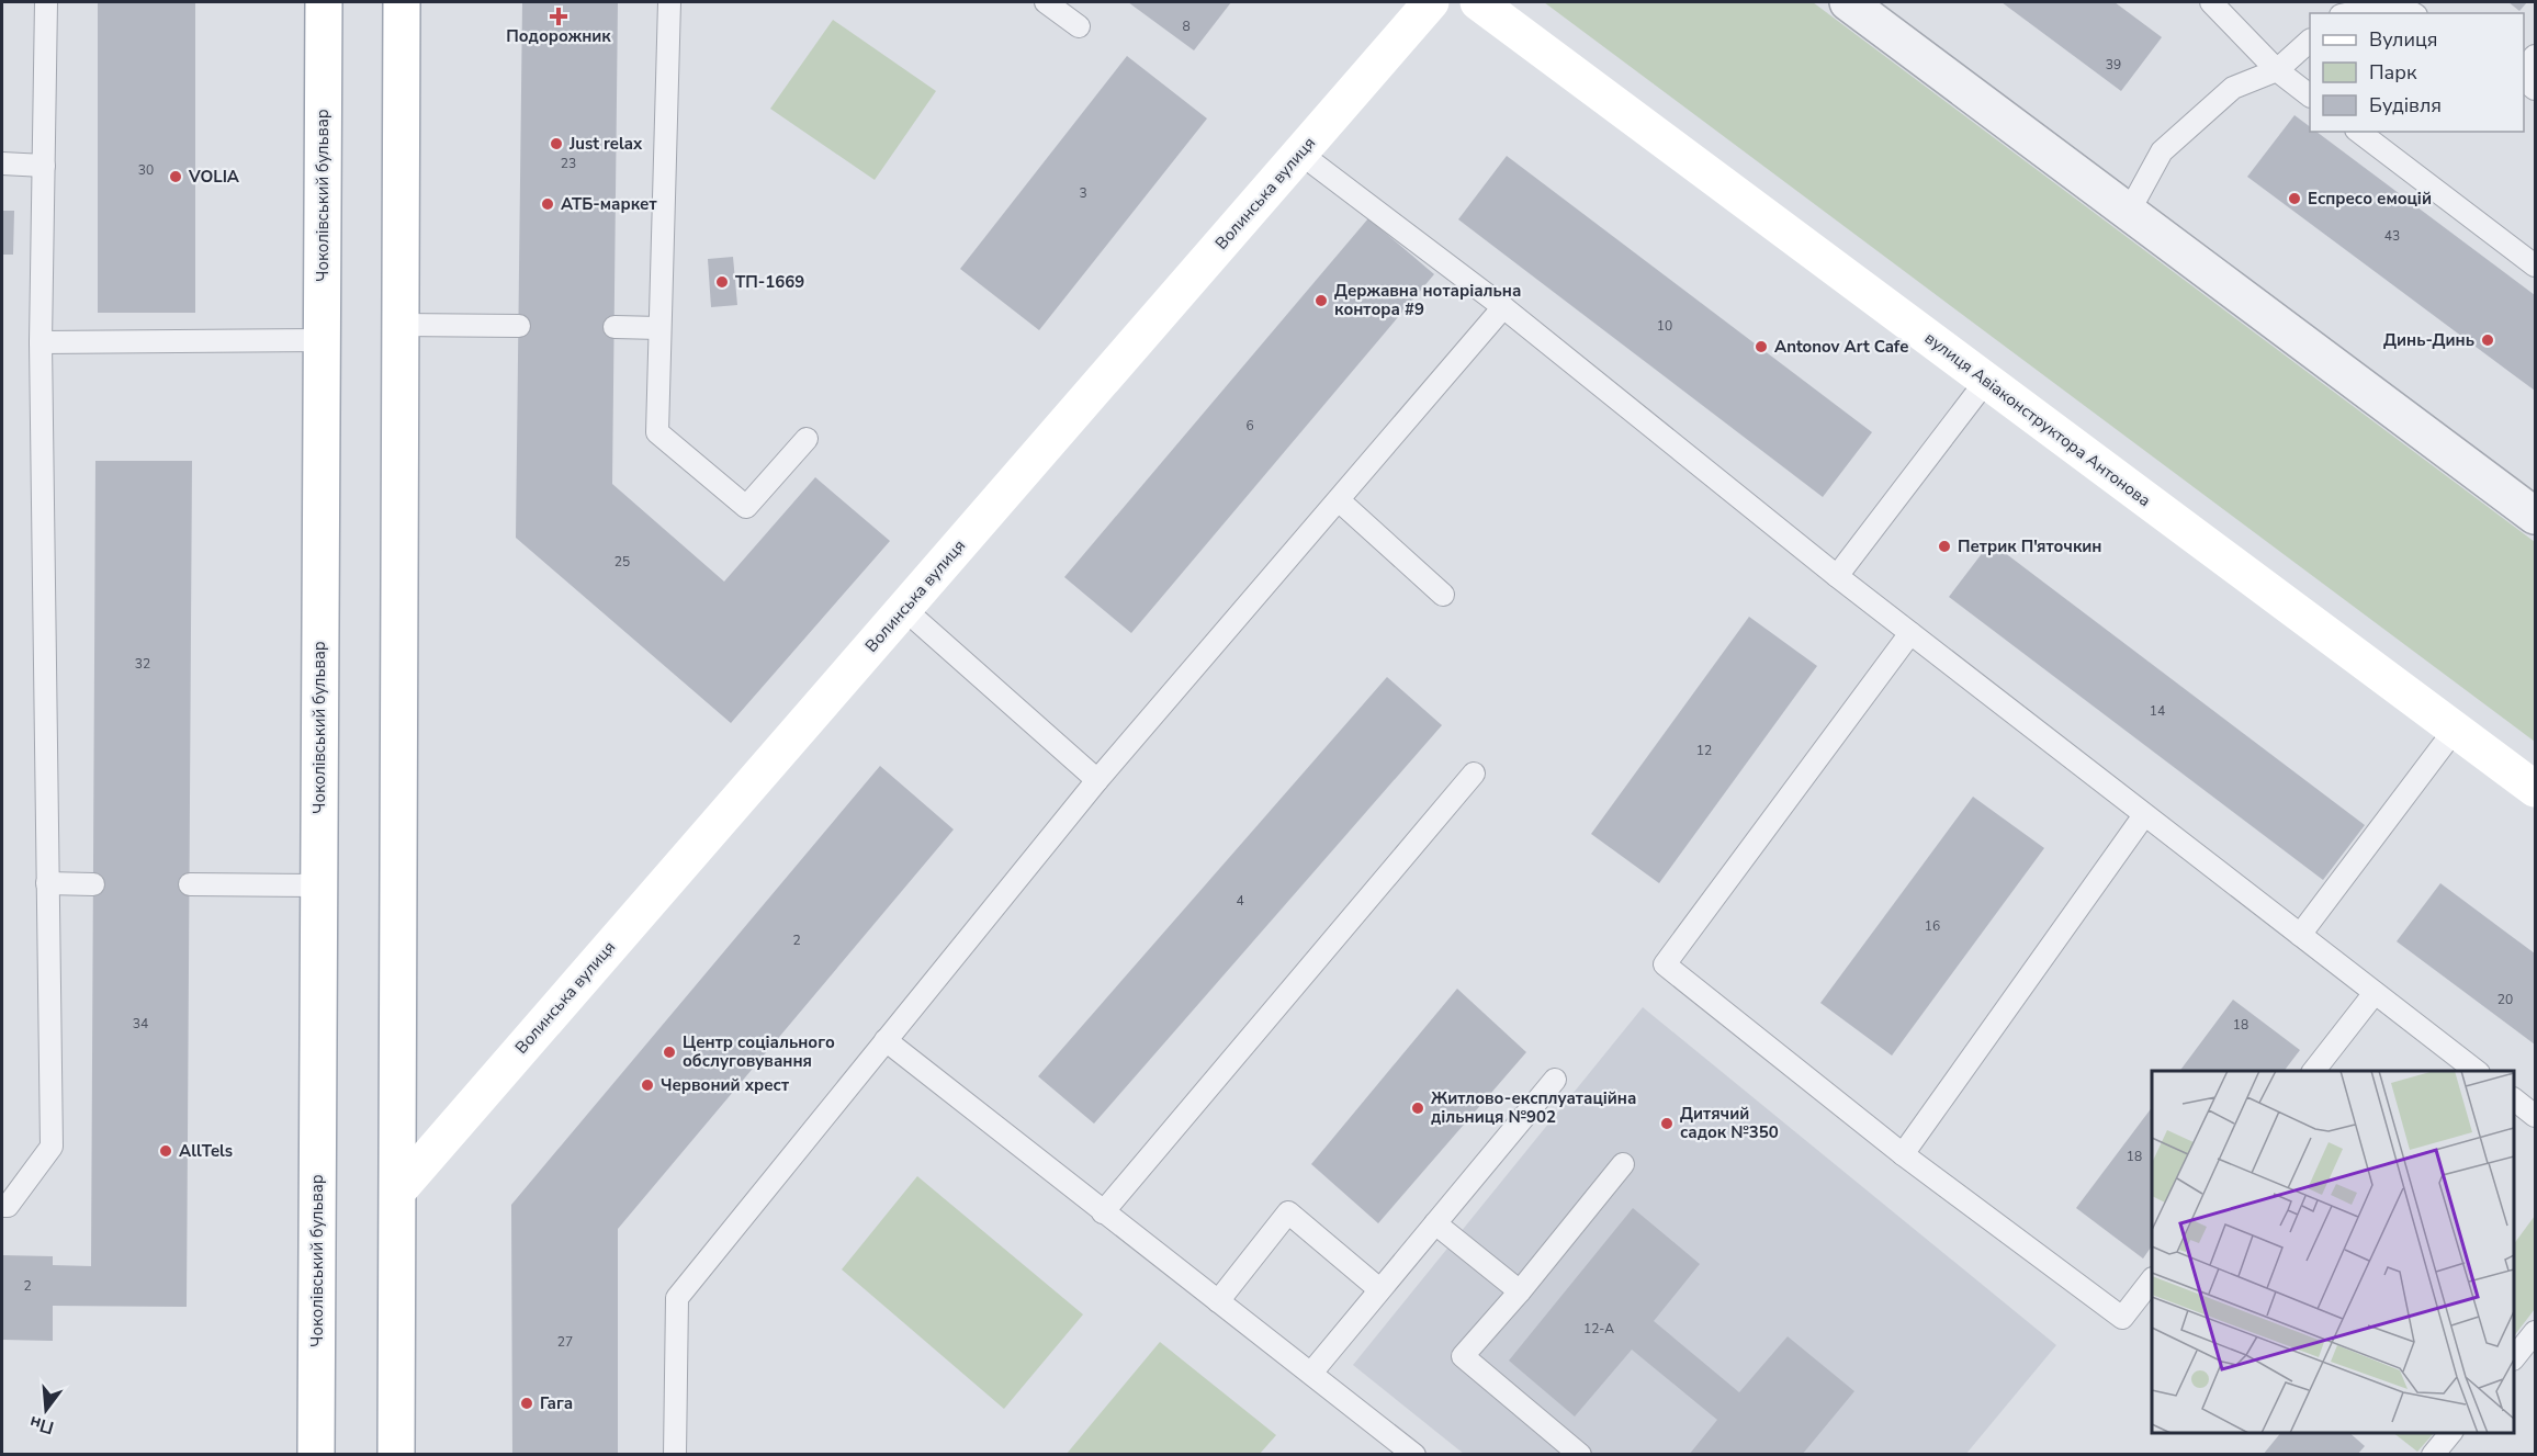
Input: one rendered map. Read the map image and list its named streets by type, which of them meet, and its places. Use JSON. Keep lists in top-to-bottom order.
{
  "streets": {
    "main road": ["Волинська вулиця", "Чоколівський бульвар", "вулиця Авіаконструктора Антонова"]
  },
  "places": {
    "health": ["Подорожник"],
    "other": [
      "Just relax",
      "VOLIA",
      "Еспресо емоцій",
      "АТБ-маркет",
      "ТП-1669",
      "Державна нотаріальна контора #9",
      "Динь-Динь",
      "Antonov Art Cafe",
      "Петрик П'яточкин",
      "Центр соціального обслуговування",
      "Червоний хрест",
      "Житлово-експлуатаційна дільниця №902",
      "Дитячий садок №350",
      "AllTels",
      "Гага"
    ]
  },
  "house_numbers": [
    "8",
    "39",
    "23",
    "30",
    "3",
    "43",
    "10",
    "6",
    "25",
    "32",
    "14",
    "12",
    "4",
    "16",
    "2",
    "20",
    "34",
    "18",
    "18",
    "2",
    "12-А",
    "27"
  ],
  "legend": ["Вулиця", "Парк", "Будівля"],
  "north": "bottom"
}
